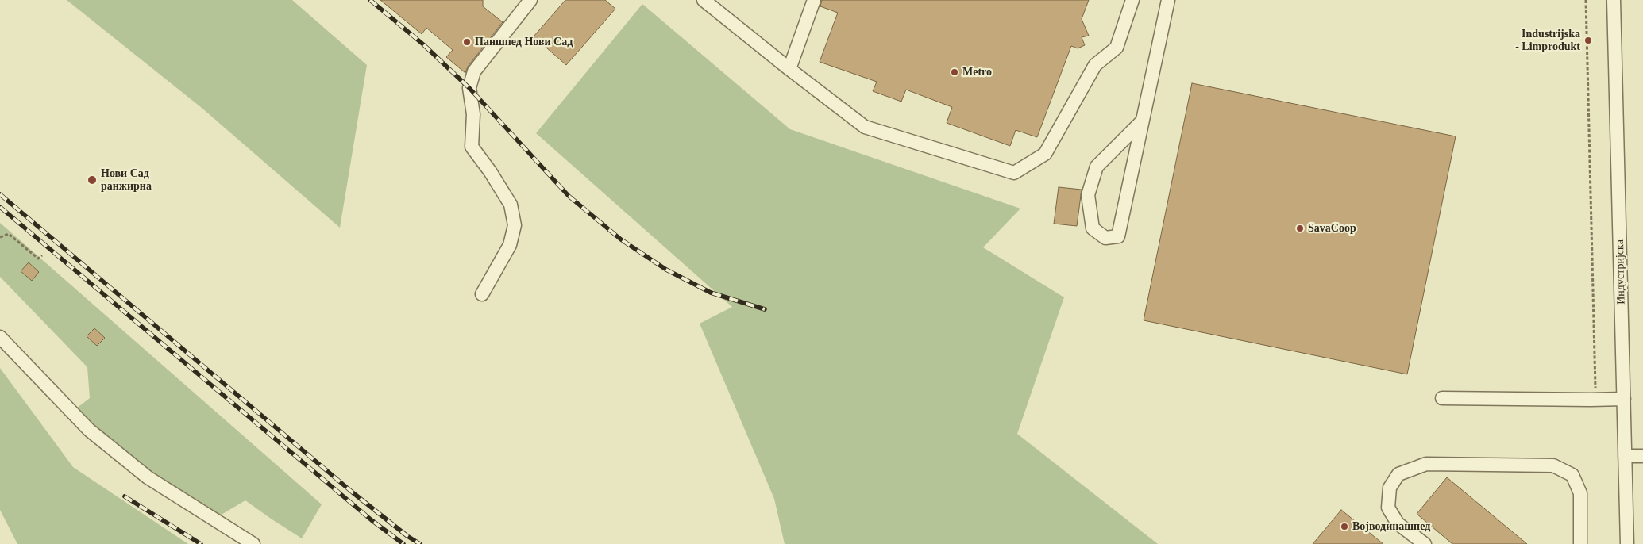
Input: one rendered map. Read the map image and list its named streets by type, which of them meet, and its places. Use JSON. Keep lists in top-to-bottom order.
{
  "streets": {
    "street": ["Индустријска"]
  },
  "places": [
    "Industrijska - Limprodukt",
    "Паншпед Нови Сад",
    "Metro",
    "Нови Сад ранжирна",
    "SavaCoop",
    "Војводинашпед"
  ]
}
